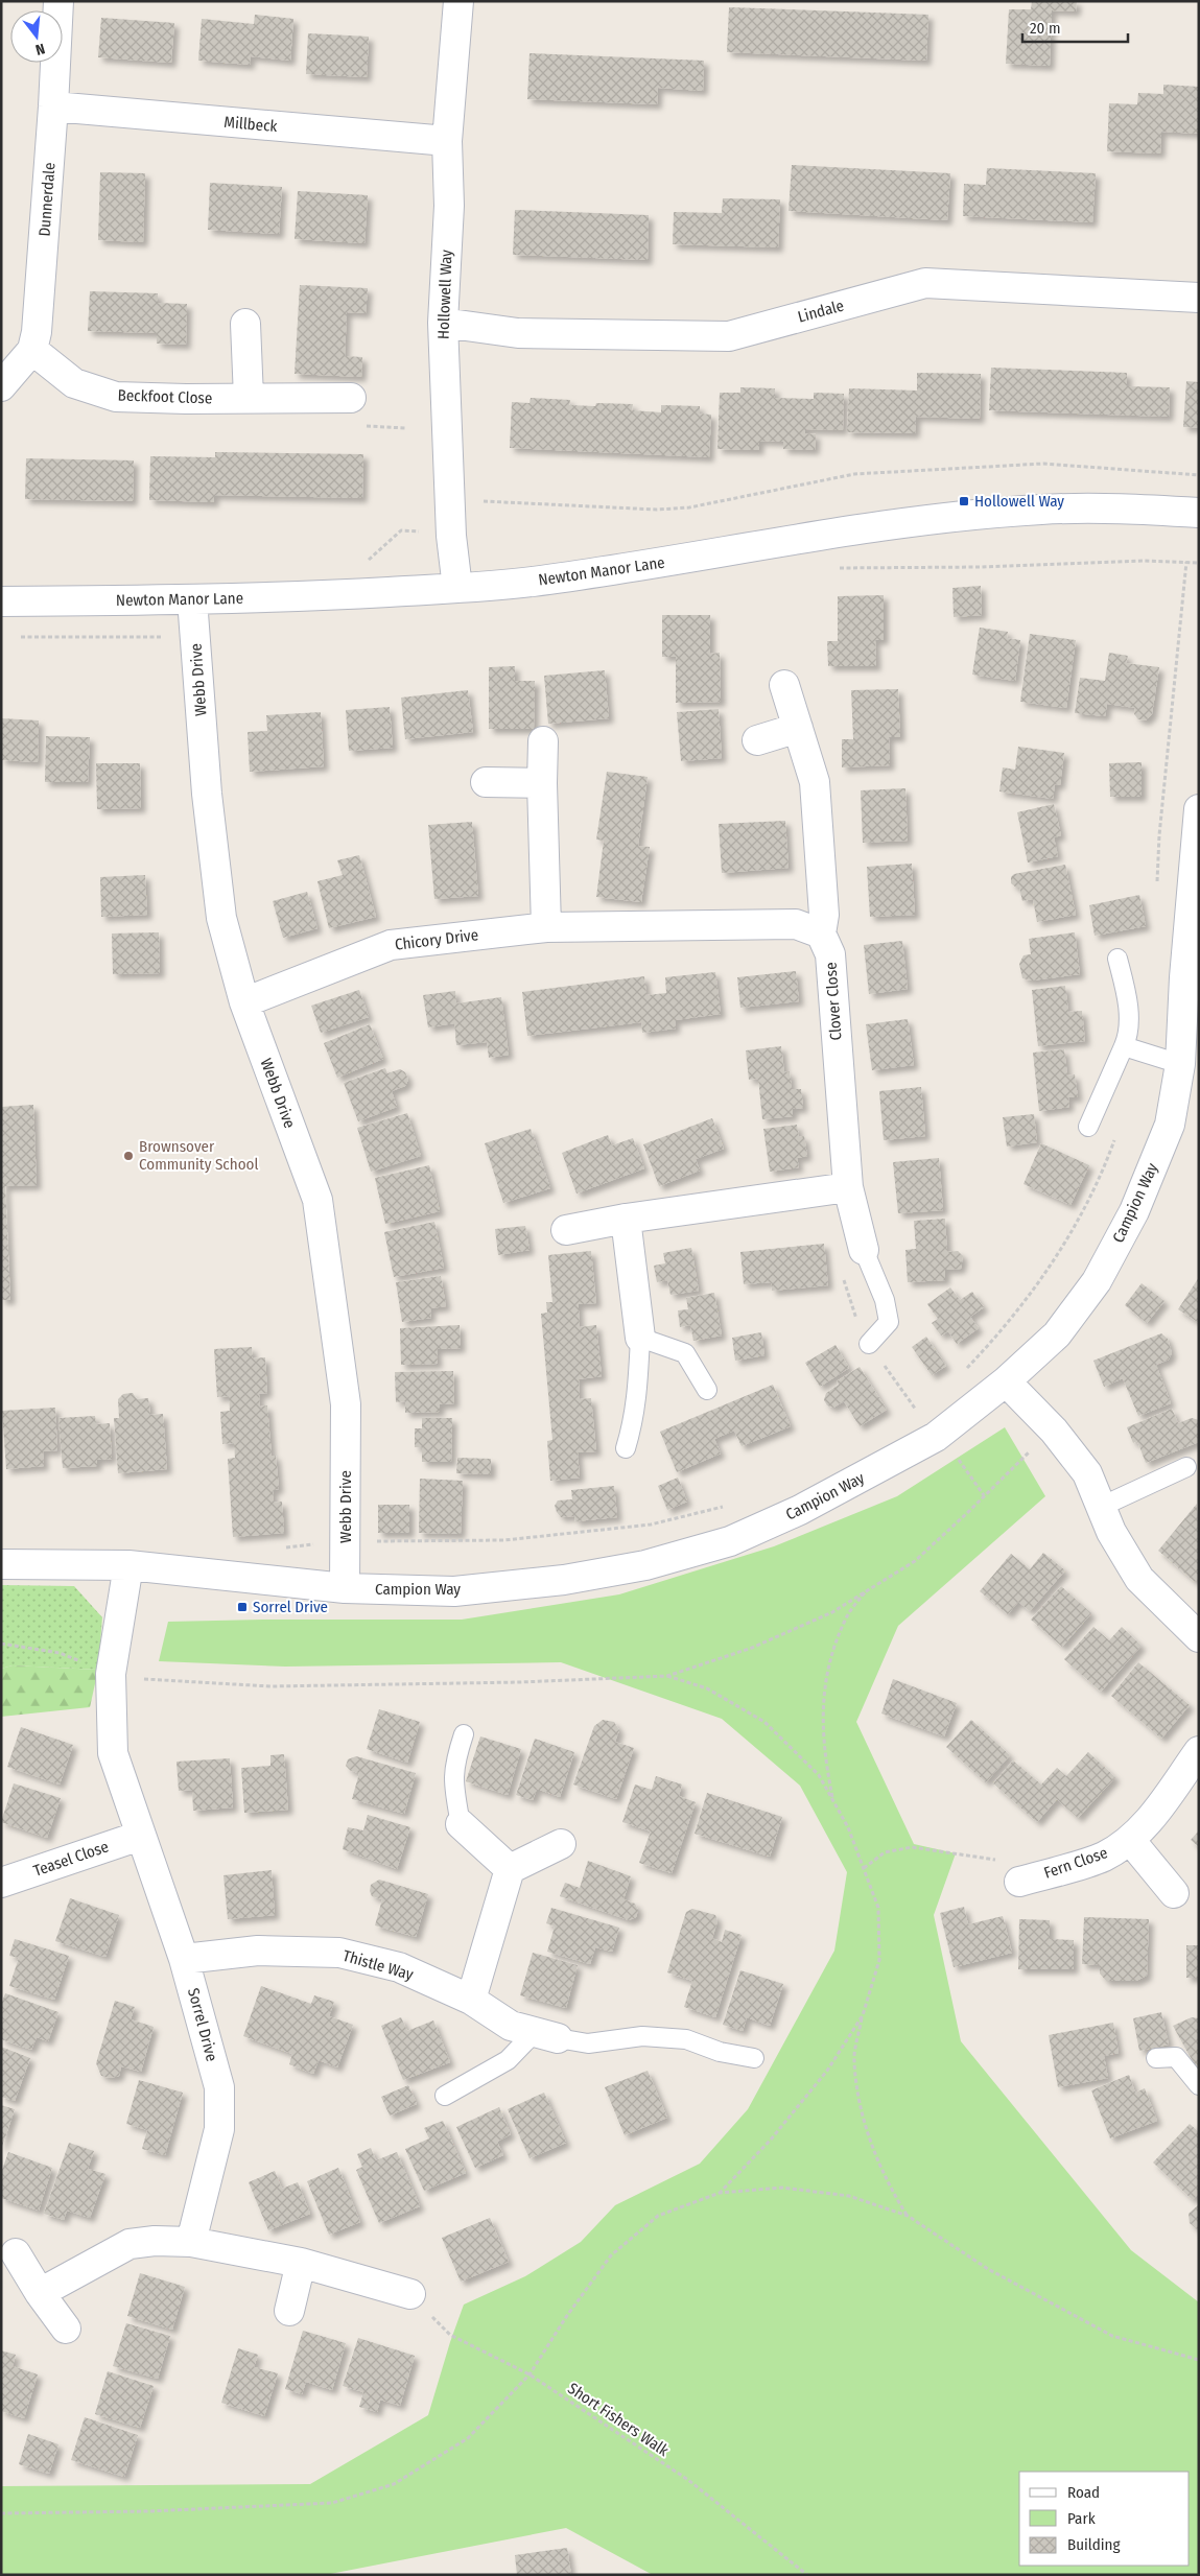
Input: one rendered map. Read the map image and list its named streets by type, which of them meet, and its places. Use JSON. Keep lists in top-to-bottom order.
{
  "streets": {
    "street": [
      "Millbeck",
      "Dunnerdale",
      "Hollowell Way",
      "Lindale",
      "Beckfoot Close",
      "Newton Manor Lane",
      "Webb Drive",
      "Chicory Drive",
      "Clover Close",
      "Campion Way",
      "Teasel Close",
      "Fern Close",
      "Thistle Way",
      "Sorrel Drive"
    ],
    "path": ["Short Fishers Walk"]
  },
  "crossings": [
    ["Millbeck", "Dunnerdale"],
    ["Millbeck", "Hollowell Way"],
    ["Dunnerdale", "Beckfoot Close"],
    ["Hollowell Way", "Lindale"],
    ["Hollowell Way", "Newton Manor Lane"],
    ["Newton Manor Lane", "Webb Drive"],
    ["Webb Drive", "Chicory Drive"],
    ["Webb Drive", "Campion Way"],
    ["Chicory Drive", "Clover Close"],
    ["Campion Way", "Sorrel Drive"],
    ["Teasel Close", "Sorrel Drive"],
    ["Thistle Way", "Sorrel Drive"]
  ],
  "places": {
    "transit": ["Hollowell Way", "Sorrel Drive"],
    "other": ["Brownsover Community School"]
  },
  "legend": ["Road", "Park", "Building"],
  "scale_bar": "20 m",
  "north": "bottom"
}
